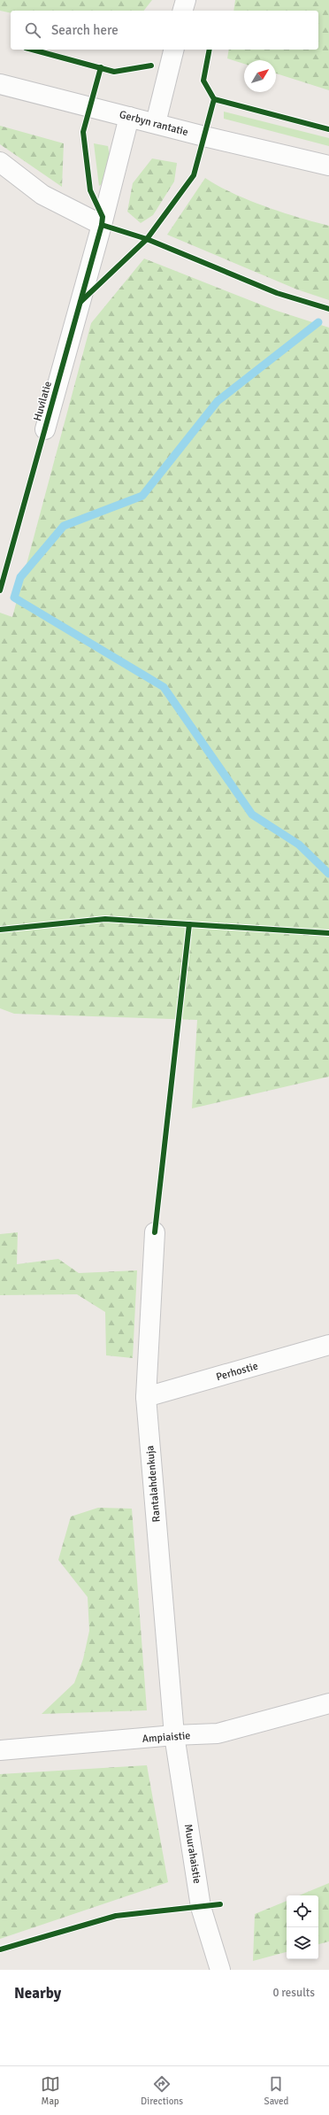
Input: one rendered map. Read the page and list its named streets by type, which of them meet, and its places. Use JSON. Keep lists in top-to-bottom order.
{
  "streets": {
    "street": [
      "Gerbyn rantatie",
      "Huvilatie",
      "Perhostie",
      "Rantalahdenkuja",
      "Ampiaistie",
      "Muurahaistie"
    ]
  },
  "crossings": [
    ["Gerbyn rantatie", "Huvilatie"],
    ["Perhostie", "Rantalahdenkuja"],
    ["Rantalahdenkuja", "Ampiaistie"],
    ["Rantalahdenkuja", "Muurahaistie"],
    ["Ampiaistie", "Muurahaistie"]
  ],
  "north": "top right",
  "page": {
    "search": "Search here",
    "heading": ["Nearby", "0 results"],
    "nav": ["Map", "Directions", "Saved"]
  }
}
